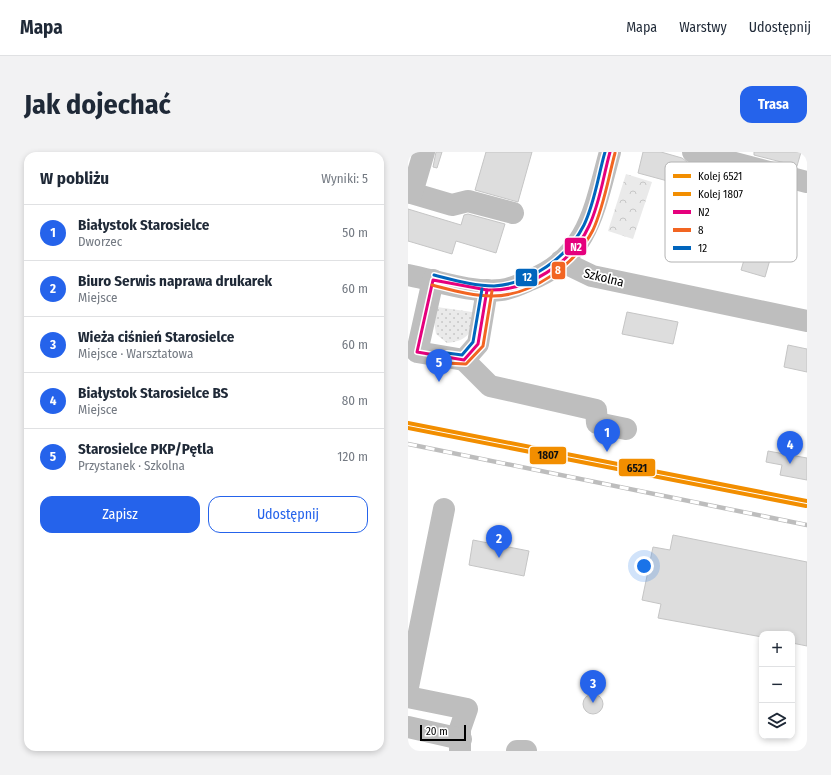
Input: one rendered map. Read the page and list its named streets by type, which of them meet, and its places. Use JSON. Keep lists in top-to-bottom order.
{
  "streets": {
    "street": ["Szkolna"]
  },
  "lines": [
    "transit line N2",
    "transit line 12",
    "transit line 8",
    "rail line 6521",
    "rail line 1807"
  ],
  "legend": [
    "Kolej 6521",
    "Kolej 1807",
    "N2",
    "8",
    "12"
  ],
  "scale_bar": "20 m",
  "page": {
    "header": "Mapa",
    "nav": ["Mapa", "Warstwy", "Udostępnij"],
    "buttons": [
      "Trasa",
      ["Zapisz", "Udostępnij"]
    ],
    "title": "Jak dojechać",
    "heading": ["W pobliżu", "Wyniki: 5"],
    "list": [
      {
        "mark": "1",
        "name": "Białystok Starosielce",
        "note": "Dworzec",
        "value": "50 m"
      },
      {
        "mark": "2",
        "name": "Biuro Serwis naprawa drukarek",
        "note": "Miejsce",
        "value": "60 m"
      },
      {
        "mark": "3",
        "name": "Wieża ciśnień Starosielce",
        "note": "Miejsce · Warsztatowa",
        "value": "60 m"
      },
      {
        "mark": "4",
        "name": "Białystok Starosielce BS",
        "note": "Miejsce",
        "value": "80 m"
      },
      {
        "mark": "5",
        "name": "Starosielce PKP/Pętla",
        "note": "Przystanek · Szkolna",
        "value": "120 m"
      }
    ],
    "pins": [
      "5",
      "1",
      "4",
      "2",
      "3"
    ],
    "map_buttons": ["+", "−"],
    "scale": "20 m"
  }
}
